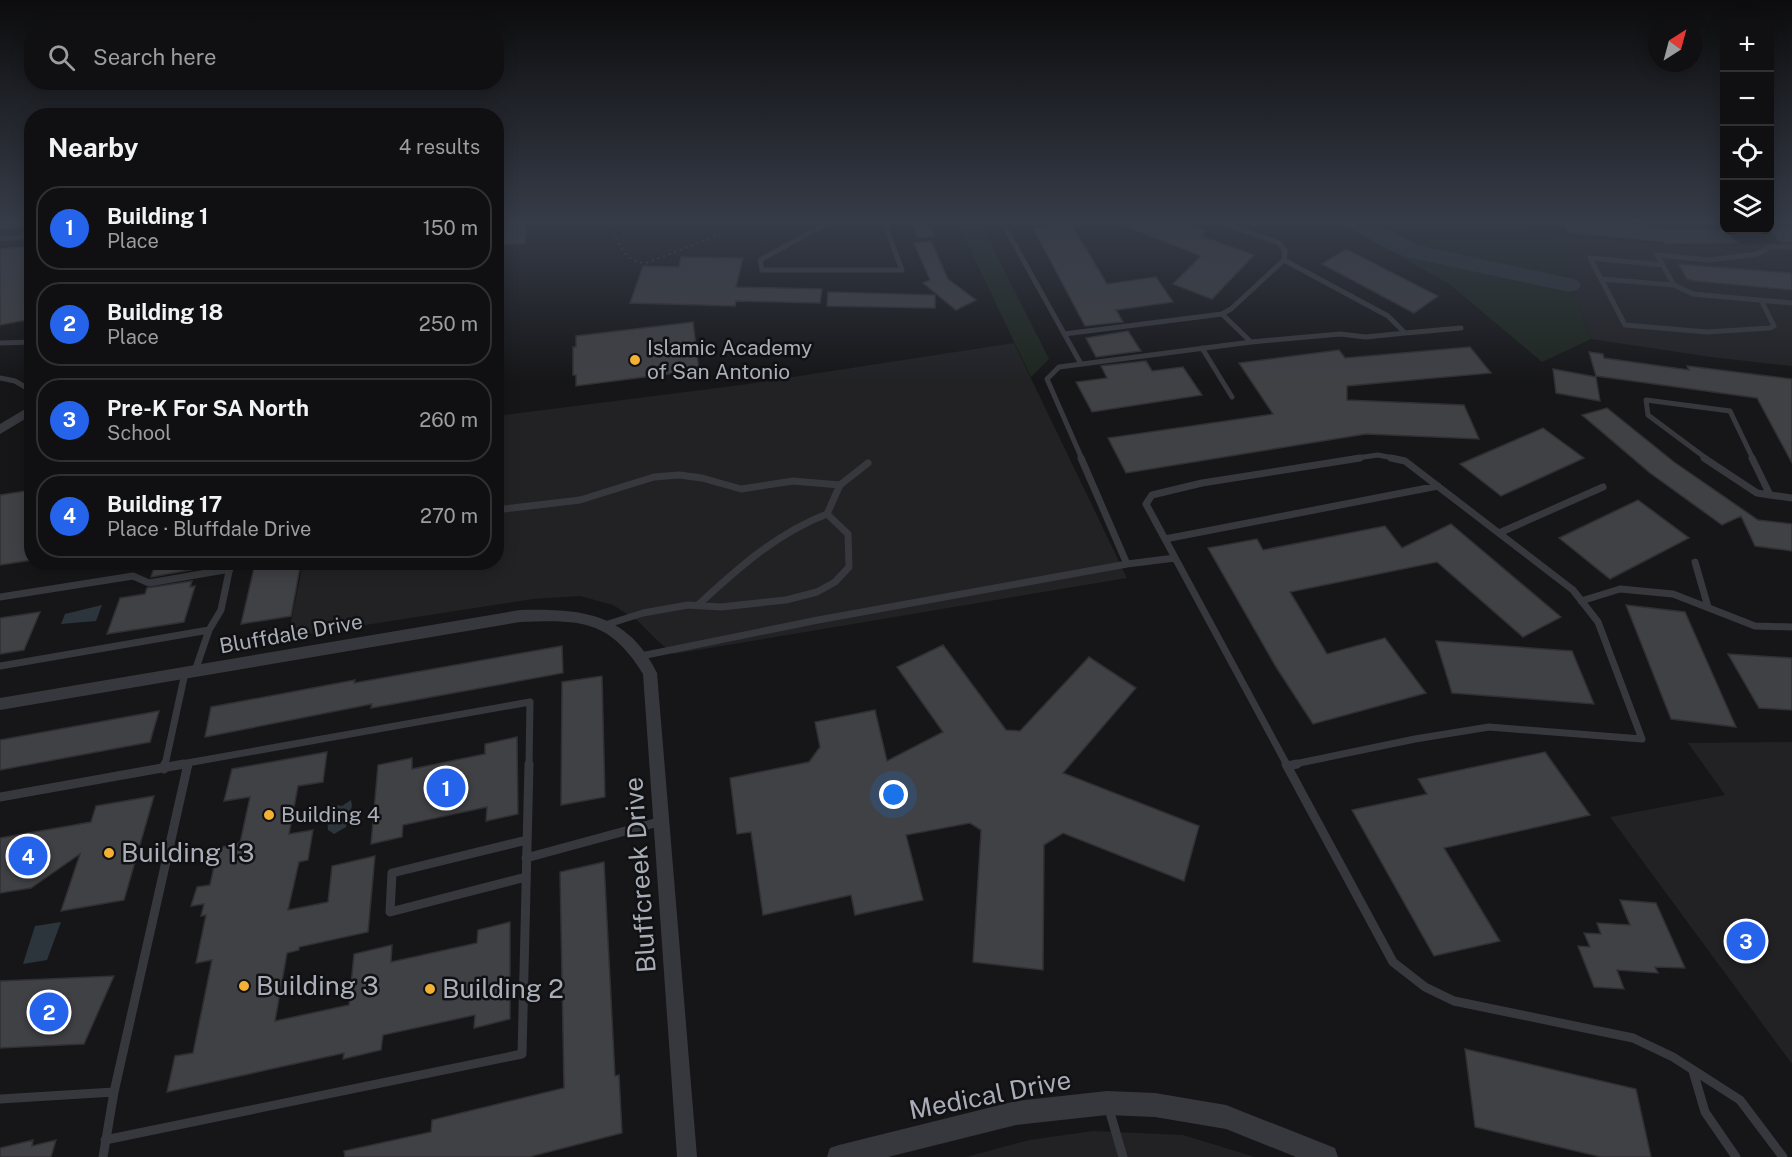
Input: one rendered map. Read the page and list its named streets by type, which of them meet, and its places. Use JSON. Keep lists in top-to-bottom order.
{
  "streets": {
    "street": ["Bluffdale Drive", "Bluffcreek Drive", "Medical Drive"]
  },
  "crossings": [
    ["Bluffdale Drive", "Bluffcreek Drive"]
  ],
  "places": [
    "Islamic Academy of San Antonio",
    "Building 4",
    "Building 13",
    "Building 3",
    "Building 2"
  ],
  "north": "top right",
  "page": {
    "map_buttons": ["+", "−"],
    "search": "Search here",
    "heading": ["Nearby", "4 results"],
    "list": [
      {
        "mark": "1",
        "name": "Building 1",
        "note": "Place",
        "value": "150 m"
      },
      {
        "mark": "2",
        "name": "Building 18",
        "note": "Place",
        "value": "250 m"
      },
      {
        "mark": "3",
        "name": "Pre-K For SA North",
        "note": "School",
        "value": "260 m"
      },
      {
        "mark": "4",
        "name": "Building 17",
        "note": "Place · Bluffdale Drive",
        "value": "270 m"
      }
    ],
    "pins": [
      "1",
      "4",
      "3",
      "2"
    ]
  }
}
